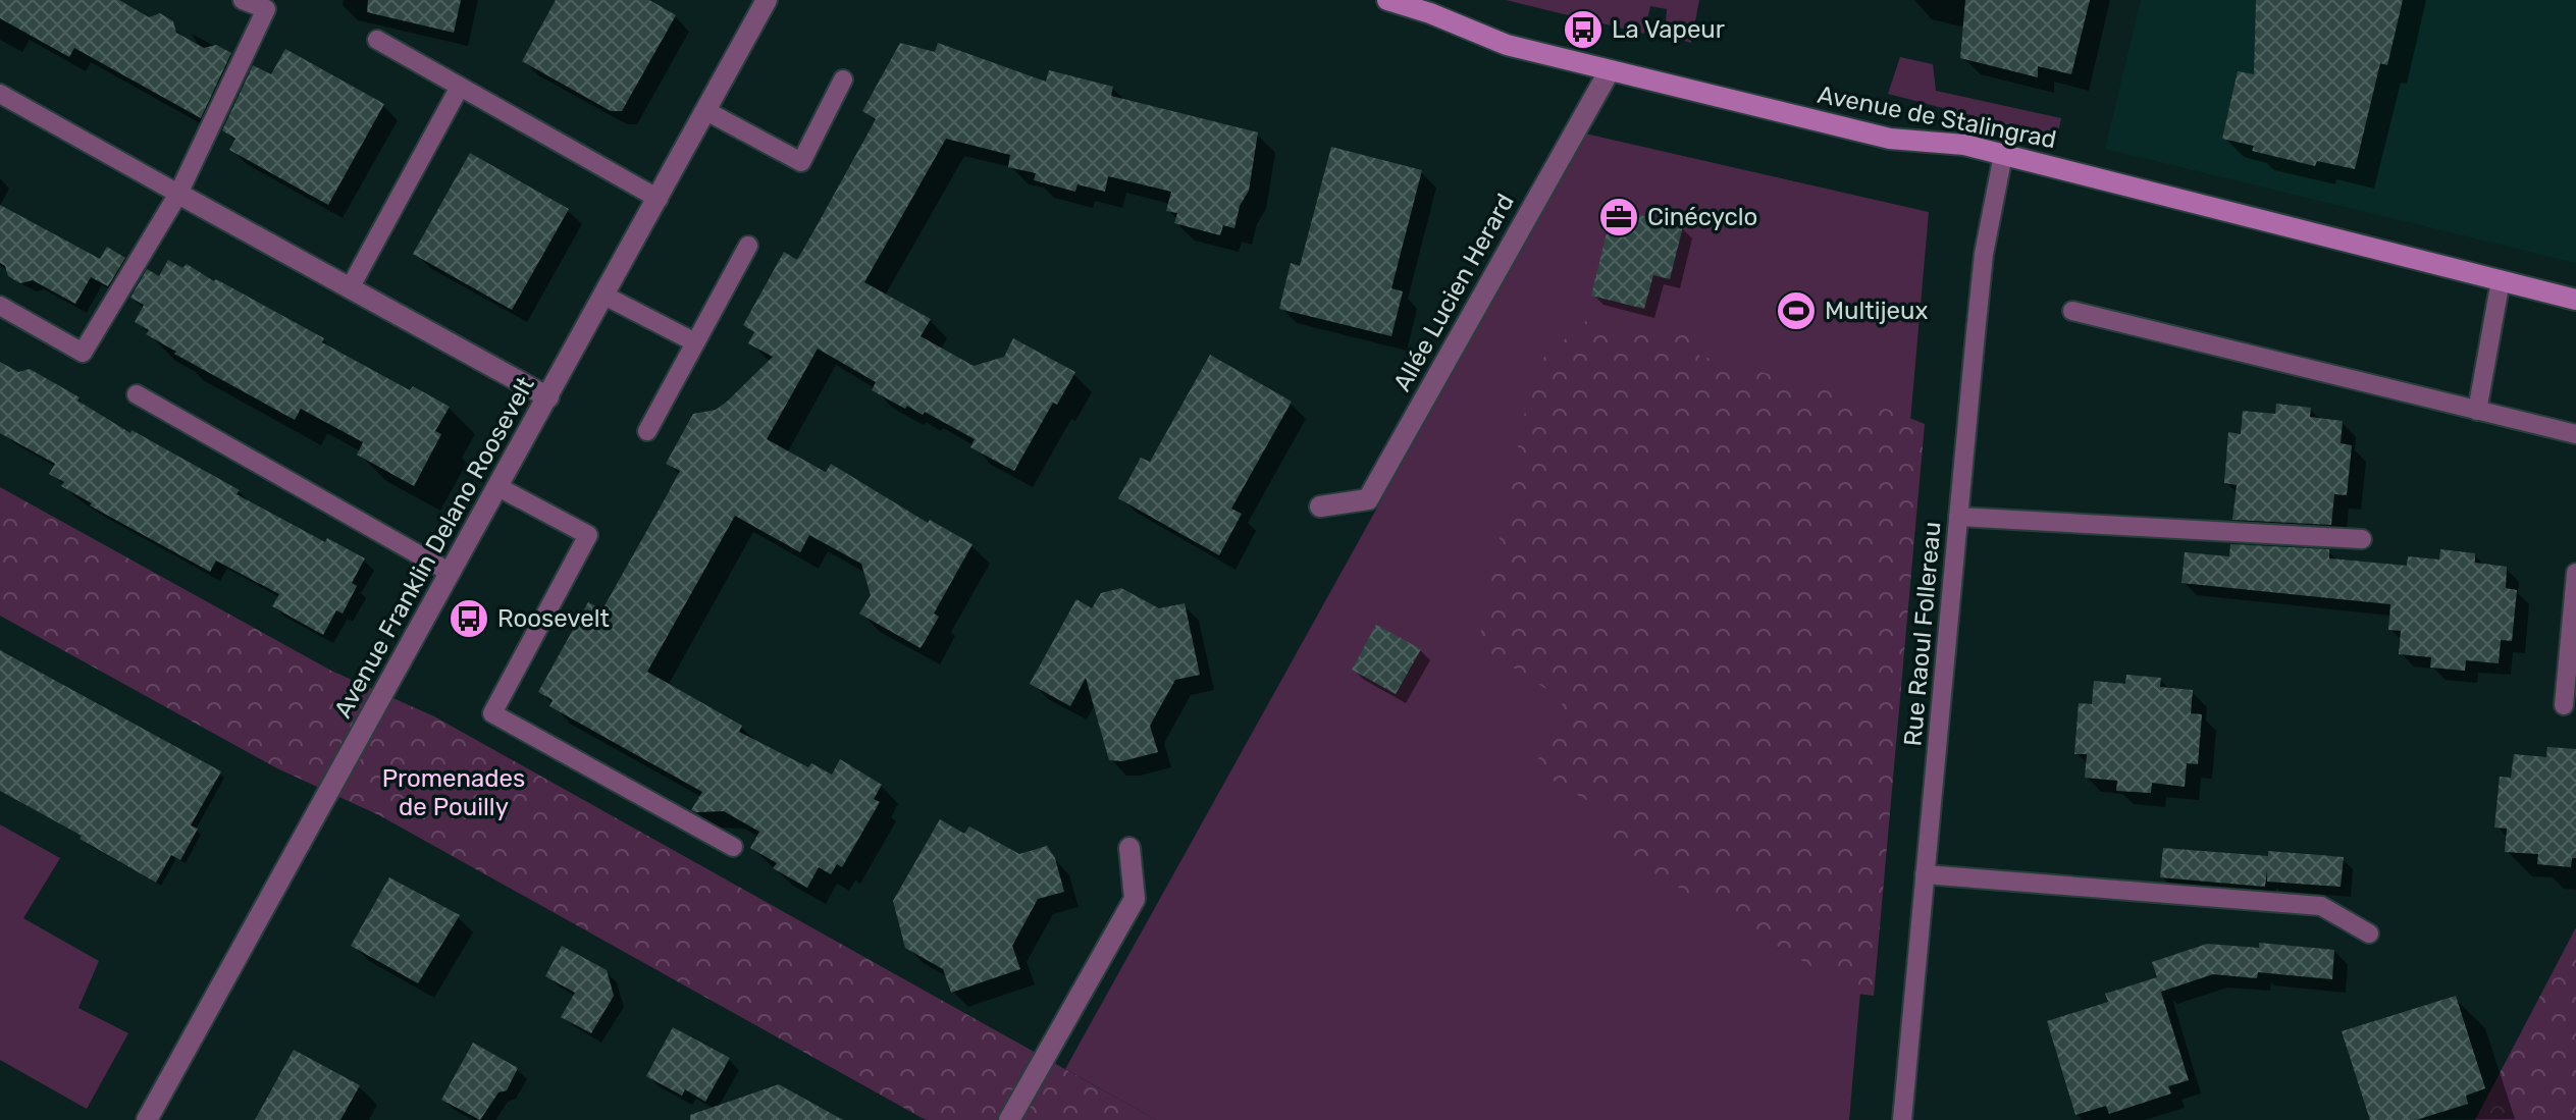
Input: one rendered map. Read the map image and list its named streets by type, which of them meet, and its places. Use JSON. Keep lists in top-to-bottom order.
{
  "streets": {
    "street": ["Avenue de Stalingrad", "Allée Lucien Herard", "Avenue Franklin Delano Roosevelt"],
    "lane": ["Rue Raoul Follereau"]
  },
  "crossings": [
    ["Avenue de Stalingrad", "Allée Lucien Herard"],
    ["Avenue de Stalingrad", "Rue Raoul Follereau"]
  ],
  "parks": ["Promenades de Pouilly"],
  "places": {
    "bus stop": ["La Vapeur", "Roosevelt"],
    "office": ["Cinécyclo"],
    "sports": ["Multijeux"]
  }
}
